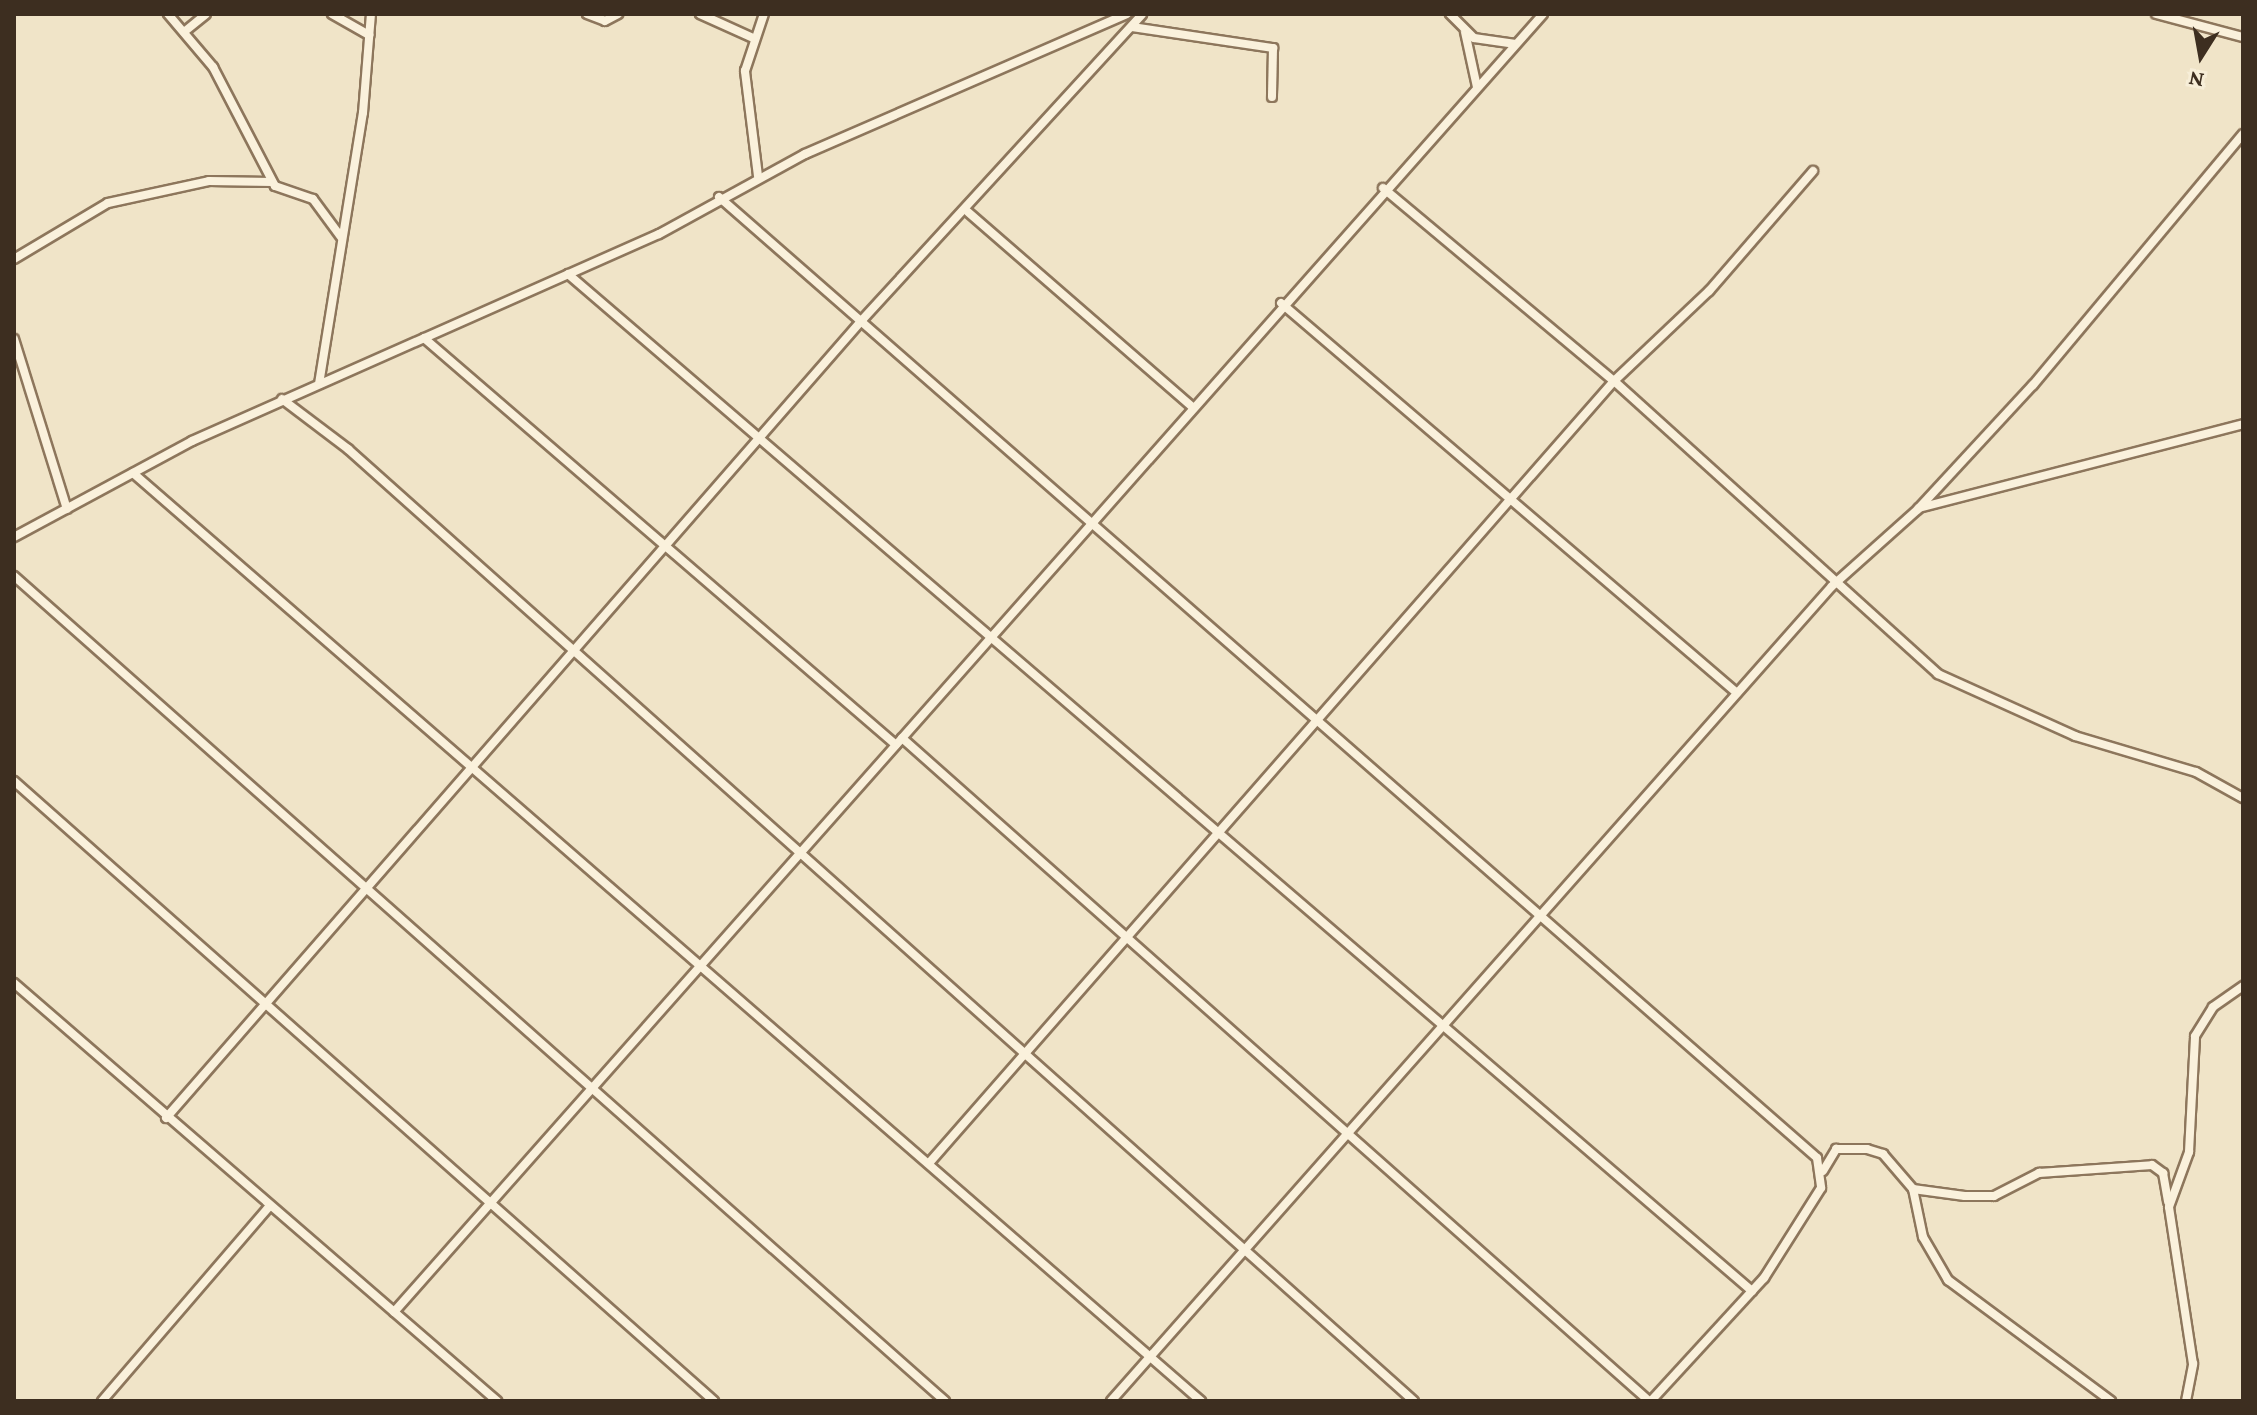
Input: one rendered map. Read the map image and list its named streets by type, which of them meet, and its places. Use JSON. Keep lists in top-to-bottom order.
{
  "north": "bottom"
}
